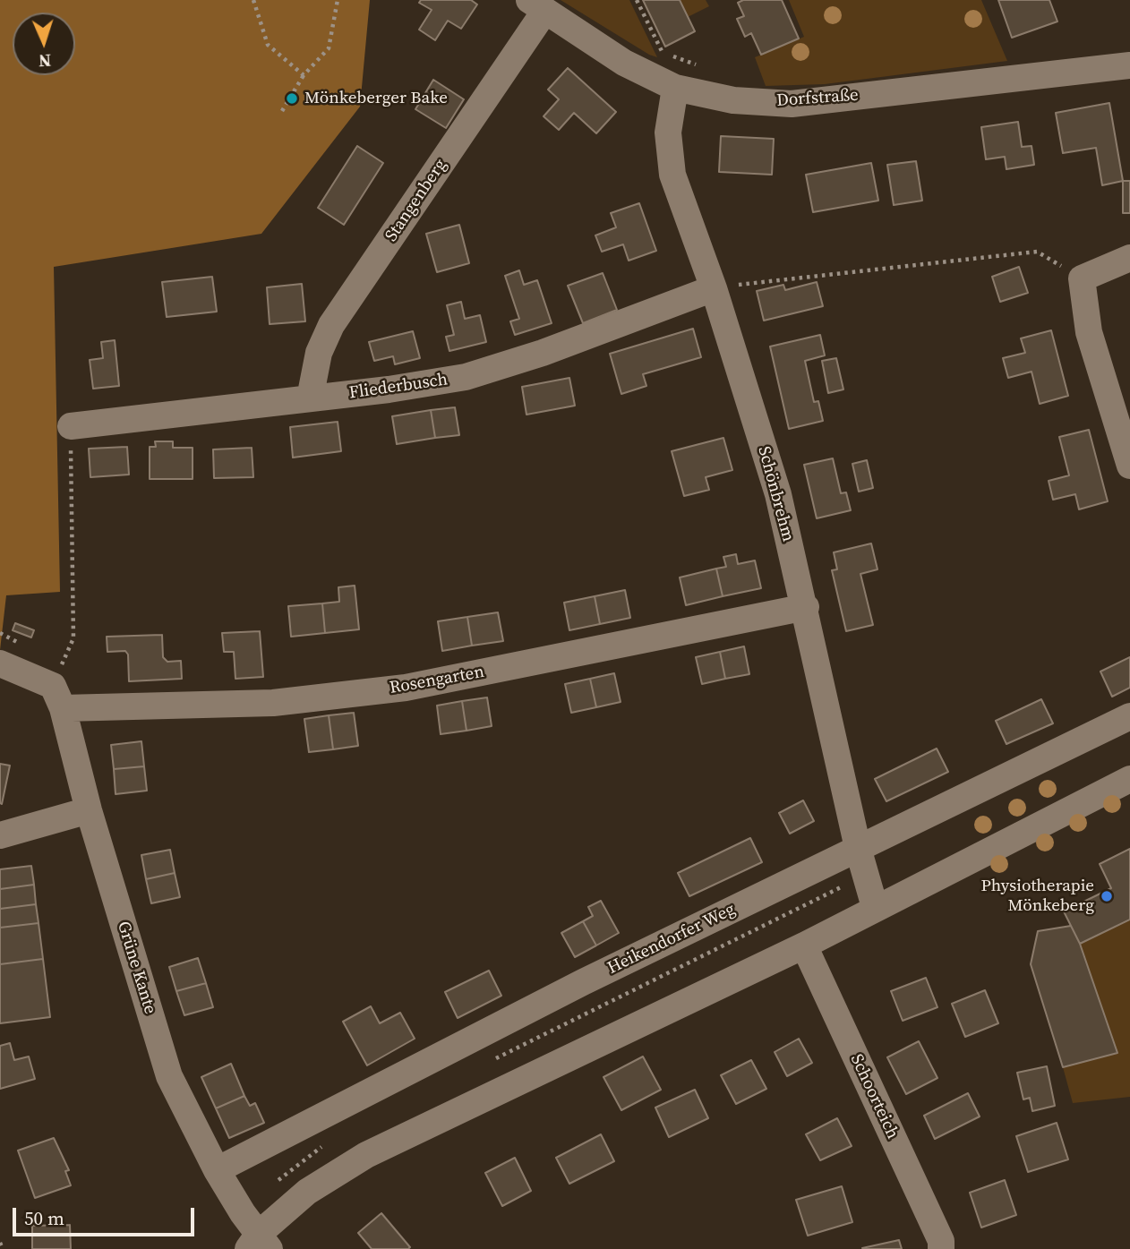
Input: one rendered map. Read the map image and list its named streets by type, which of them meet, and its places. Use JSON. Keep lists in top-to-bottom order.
{
  "streets": {
    "street": [
      "Dorfstraße",
      "Stangenberg",
      "Fliederbusch",
      "Schönbrehm",
      "Rosengarten",
      "Heikendorfer Weg",
      "Grüne Kante",
      "Schoorteich"
    ]
  },
  "crossings": [
    ["Dorfstraße", "Stangenberg"],
    ["Dorfstraße", "Schönbrehm"],
    ["Stangenberg", "Fliederbusch"],
    ["Fliederbusch", "Schönbrehm"],
    ["Schönbrehm", "Rosengarten"],
    ["Schönbrehm", "Heikendorfer Weg"],
    ["Rosengarten", "Grüne Kante"],
    ["Heikendorfer Weg", "Grüne Kante"]
  ],
  "places": ["Mönkeberger Bake", "Physiotherapie Mönkeberg"],
  "scale_bar": "50 m",
  "north": "bottom"
}
